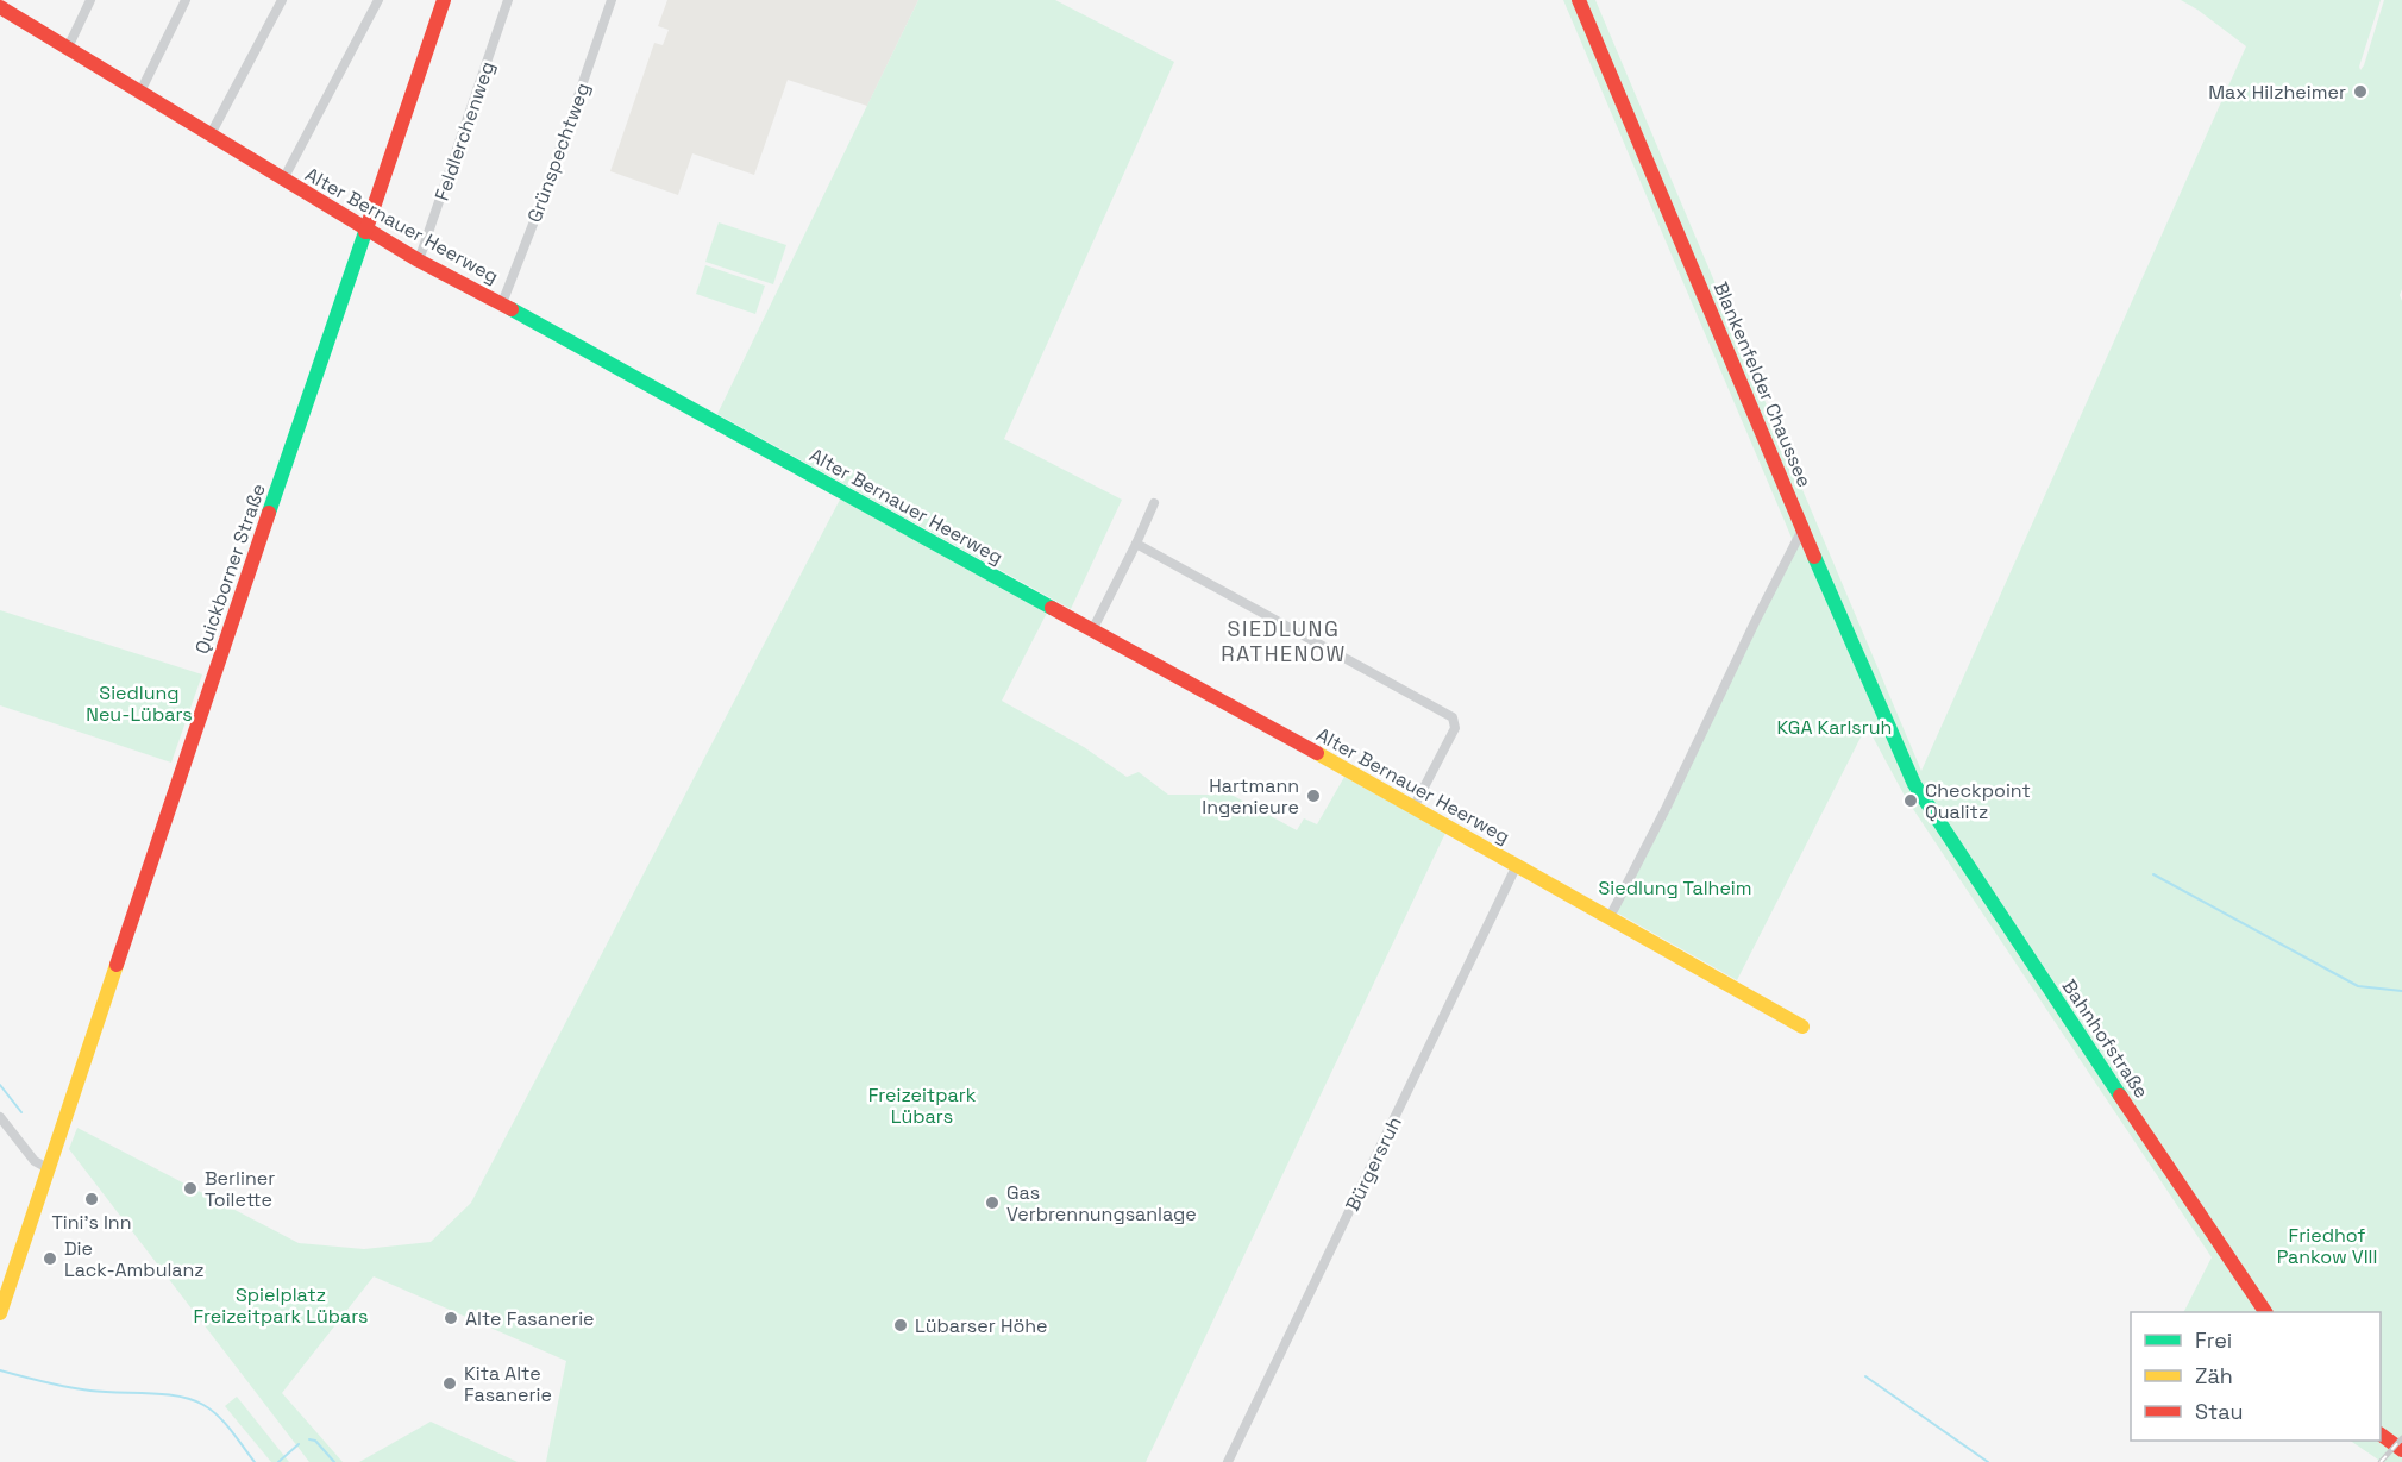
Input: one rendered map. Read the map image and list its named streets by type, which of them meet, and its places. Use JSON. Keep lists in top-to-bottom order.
{
  "streets": {
    "street": [
      "Feldlerchenweg",
      "Grünspechtweg",
      "Alter Bernauer Heerweg",
      "Blankenfelder Chaussee",
      "Quickborner Straße",
      "Bahnhofstraße",
      "Bürgersruh"
    ]
  },
  "crossings": [
    ["Feldlerchenweg", "Alter Bernauer Heerweg"],
    ["Grünspechtweg", "Alter Bernauer Heerweg"],
    ["Alter Bernauer Heerweg", "Quickborner Straße"],
    ["Alter Bernauer Heerweg", "Bürgersruh"],
    ["Blankenfelder Chaussee", "Bahnhofstraße"]
  ],
  "districts": ["SIEDLUNG RATHENOW"],
  "parks": [
    "Siedlung Neu-Lübars",
    "KGA Karlsruh",
    "Siedlung Talheim",
    "Freizeitpark Lübars",
    "Friedhof Pankow VIII",
    "Spielplatz Freizeitpark Lübars"
  ],
  "places": [
    "Max Hilzheimer",
    "Hartmann Ingenieure",
    "Checkpoint Qualitz",
    "Berliner Toilette",
    "Tini's Inn",
    "Gas Verbrennungsanlage",
    "Die Lack-Ambulanz",
    "Alte Fasanerie",
    "Lübarser Höhe",
    "Kita Alte Fasanerie"
  ],
  "legend": ["Frei", "Zäh", "Stau"]
}
